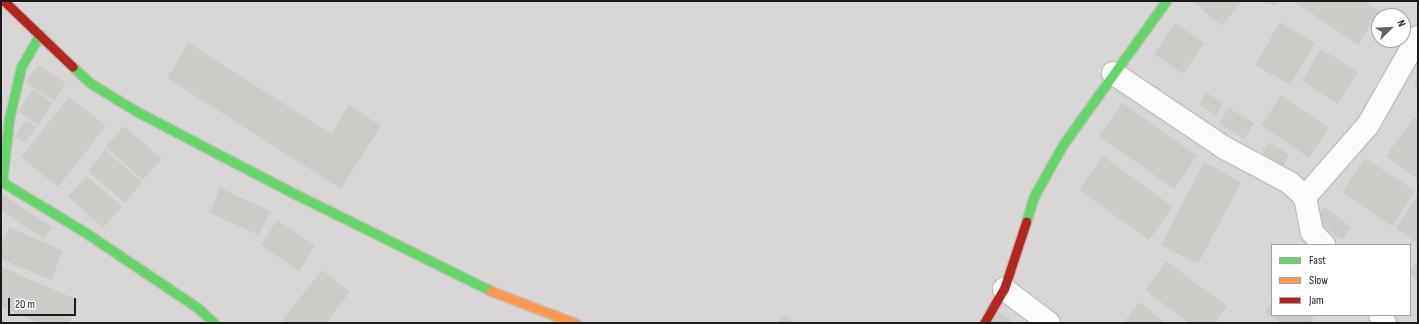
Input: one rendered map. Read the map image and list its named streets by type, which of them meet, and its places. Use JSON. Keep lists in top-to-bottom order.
{
  "legend": ["Fast", "Slow", "Jam"],
  "scale_bar": "20 m",
  "north": "top right"
}
